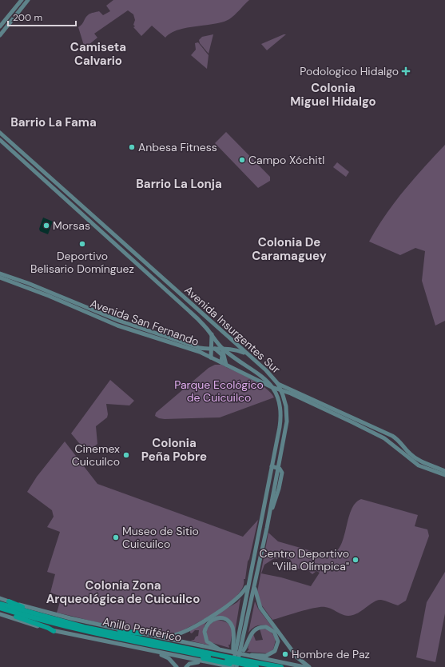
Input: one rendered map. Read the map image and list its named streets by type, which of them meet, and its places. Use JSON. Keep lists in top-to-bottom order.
{
  "streets": {
    "highway": ["Anillo Periférico"],
    "main road": ["Avenida San Fernando", "Avenida Insurgentes Sur"]
  },
  "crossings": [
    ["Avenida San Fernando", "Avenida Insurgentes Sur"],
    ["Avenida Insurgentes Sur", "Anillo Periférico"]
  ],
  "districts": [
    "Camiseta Calvario",
    "Colonia Miguel Hidalgo",
    "Barrio La Fama",
    "Barrio La Lonja",
    "Colonia De Caramaguey",
    "Colonia Peña Pobre",
    "Colonia Zona Arqueológica de Cuicuilco"
  ],
  "parks": ["Parque Ecológico de Cuicuilco"],
  "places": {
    "health": ["Podologico Hidalgo"],
    "other": [
      "Anbesa Fitness",
      "Campo Xóchitl",
      "Morsas",
      "Deportivo Belisario Domínguez",
      "Cinemex Cuicuilco",
      "Museo de Sitio Cuicuilco",
      "Centro Deportivo \"Villa Olímpica\"",
      "Hombre de Paz"
    ]
  },
  "scale_bar": "200 m"
}
